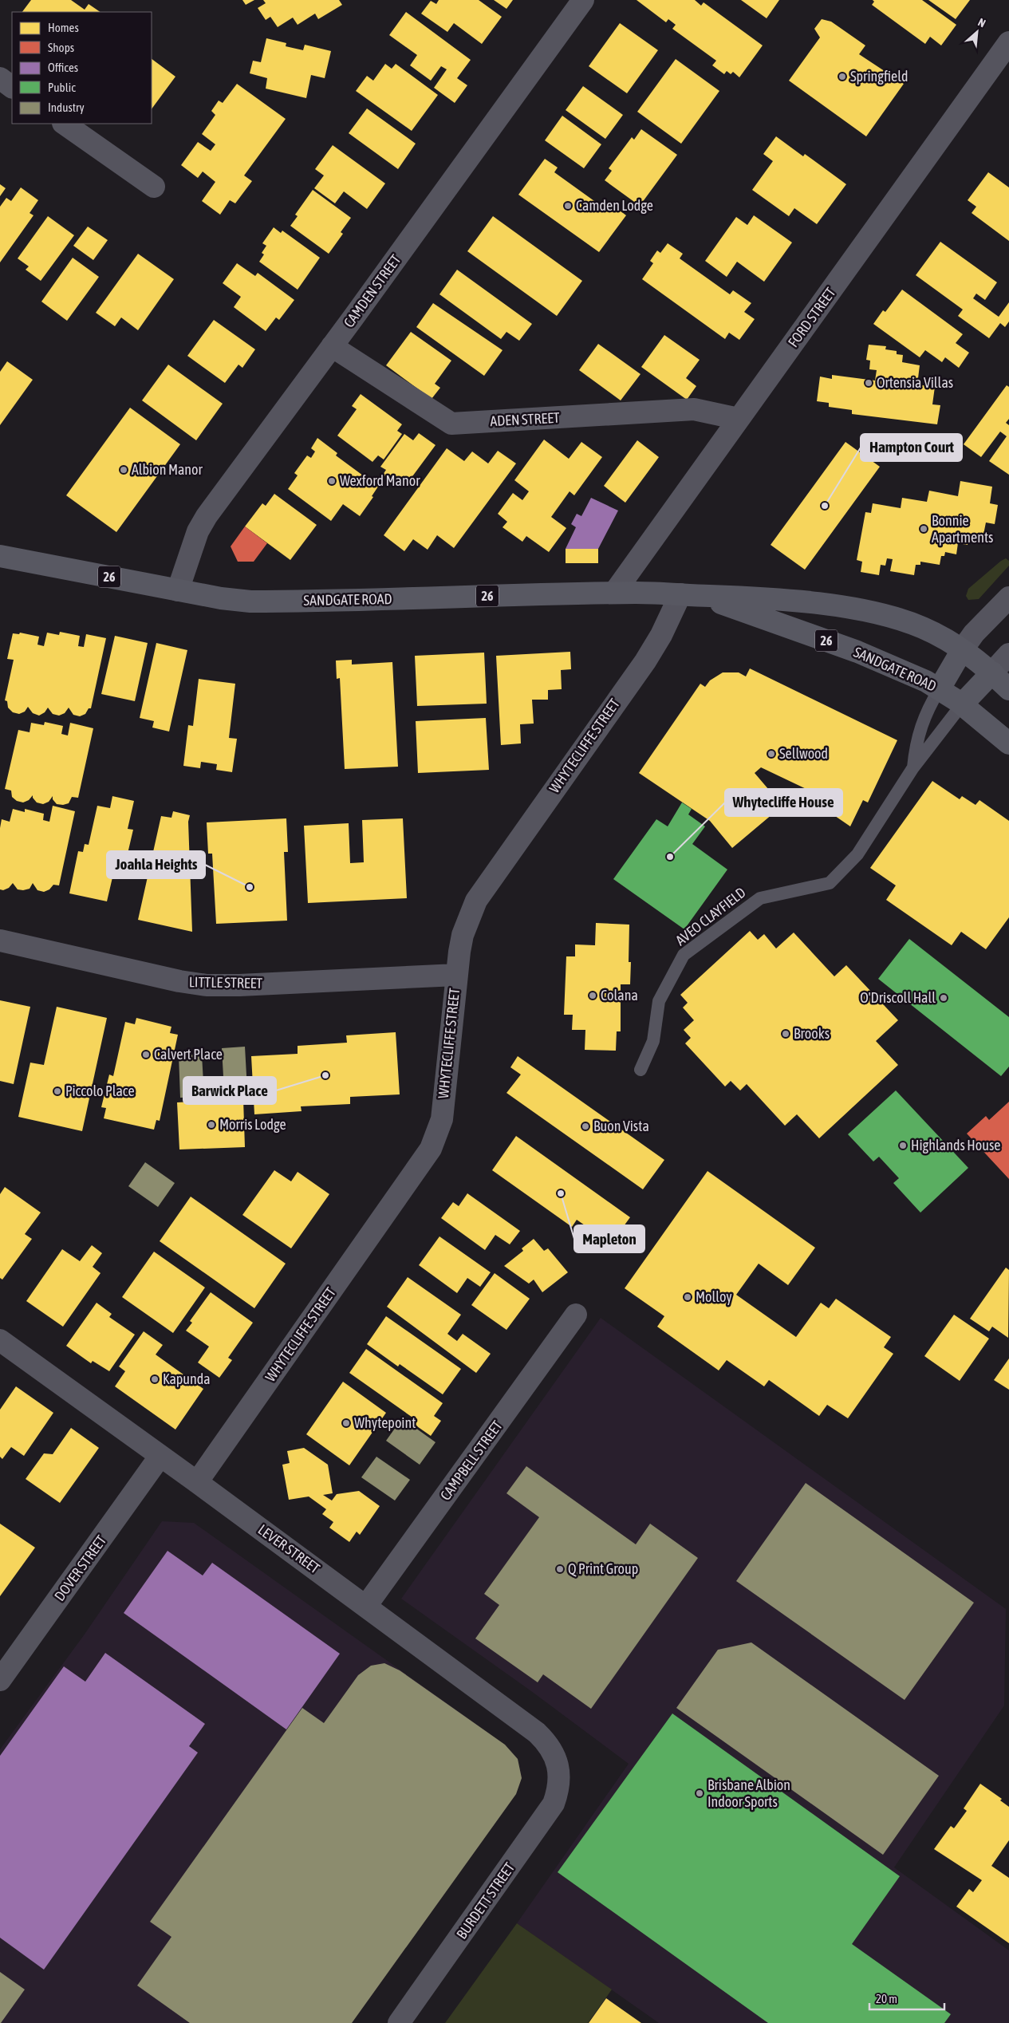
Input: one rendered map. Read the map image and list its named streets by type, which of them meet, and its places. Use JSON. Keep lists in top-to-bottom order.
{
  "streets": {
    "highway": ["26", "SANDGATE ROAD"],
    "street": [
      "CAMDEN STREET",
      "FORD STREET",
      "ADEN STREET",
      "WHYTECLIFFE STREET",
      "LITTLE STREET",
      "CAMPBELL STREET",
      "LEVER STREET",
      "DOVER STREET",
      "BURDETT STREET"
    ],
    "lane": ["AVEO CLAYFIELD"]
  },
  "crossings": [
    ["CAMDEN STREET", "ADEN STREET"],
    ["CAMDEN STREET", "SANDGATE ROAD"],
    ["FORD STREET", "ADEN STREET"],
    ["FORD STREET", "SANDGATE ROAD"],
    ["SANDGATE ROAD", "WHYTECLIFFE STREET"],
    ["SANDGATE ROAD", "AVEO CLAYFIELD"],
    ["WHYTECLIFFE STREET", "LITTLE STREET"],
    ["WHYTECLIFFE STREET", "LEVER STREET"],
    ["CAMPBELL STREET", "LEVER STREET"],
    ["LEVER STREET", "DOVER STREET"],
    ["LEVER STREET", "BURDETT STREET"]
  ],
  "places": [
    "Springfield",
    "Camden Lodge",
    "Ortensia Villas",
    "Albion Manor",
    "Wexford Manor",
    "Hampton Court",
    "Bonnie Apartments",
    "Sellwood",
    "Whytecliffe House",
    "Joahla Heights",
    "Colana",
    "O'Driscoll Hall",
    "Brooks",
    "Calvert Place",
    "Barwick Place",
    "Piccolo Place",
    "Morris Lodge",
    "Buon Vista",
    "Highlands House",
    "Mapleton",
    "Molloy",
    "Kapunda",
    "Whytepoint",
    "Q Print Group",
    "Brisbane Albion Indoor Sports"
  ],
  "legend": [
    "Homes",
    "Shops",
    "Offices",
    "Public",
    "Industry"
  ],
  "scale_bar": "20 m",
  "north": "top right"
}
